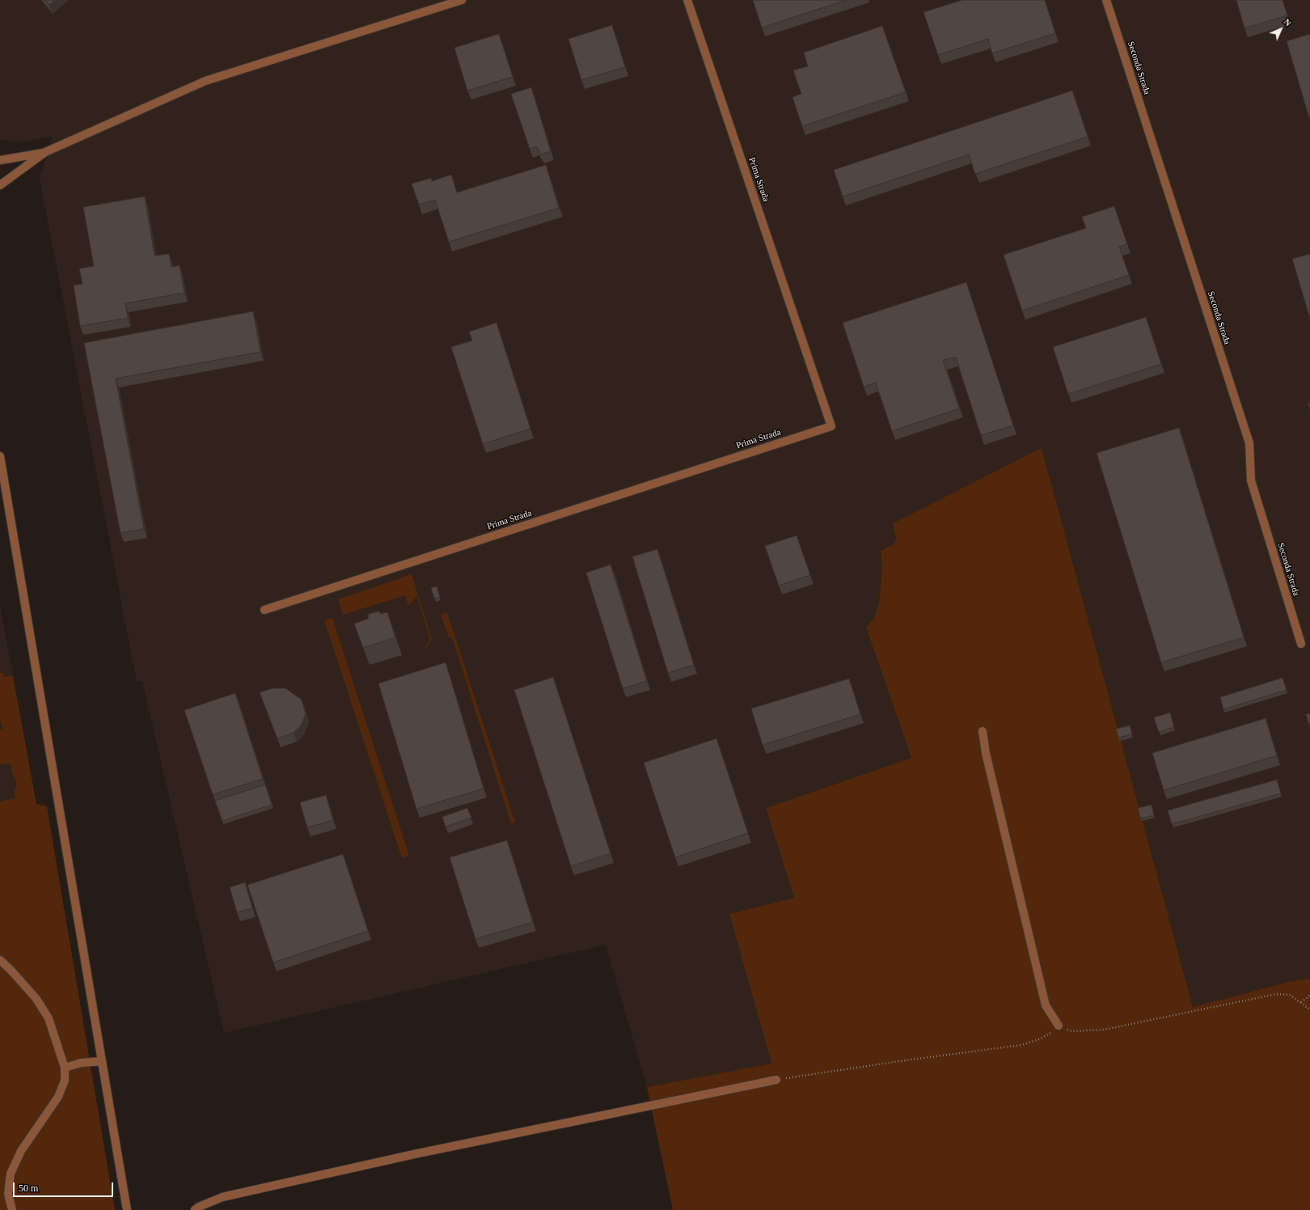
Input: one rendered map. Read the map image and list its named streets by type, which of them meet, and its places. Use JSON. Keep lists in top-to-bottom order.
{
  "streets": {
    "street": ["Seconda Strada", "Prima Strada"]
  },
  "scale_bar": "50 m",
  "north": "top right"
}
